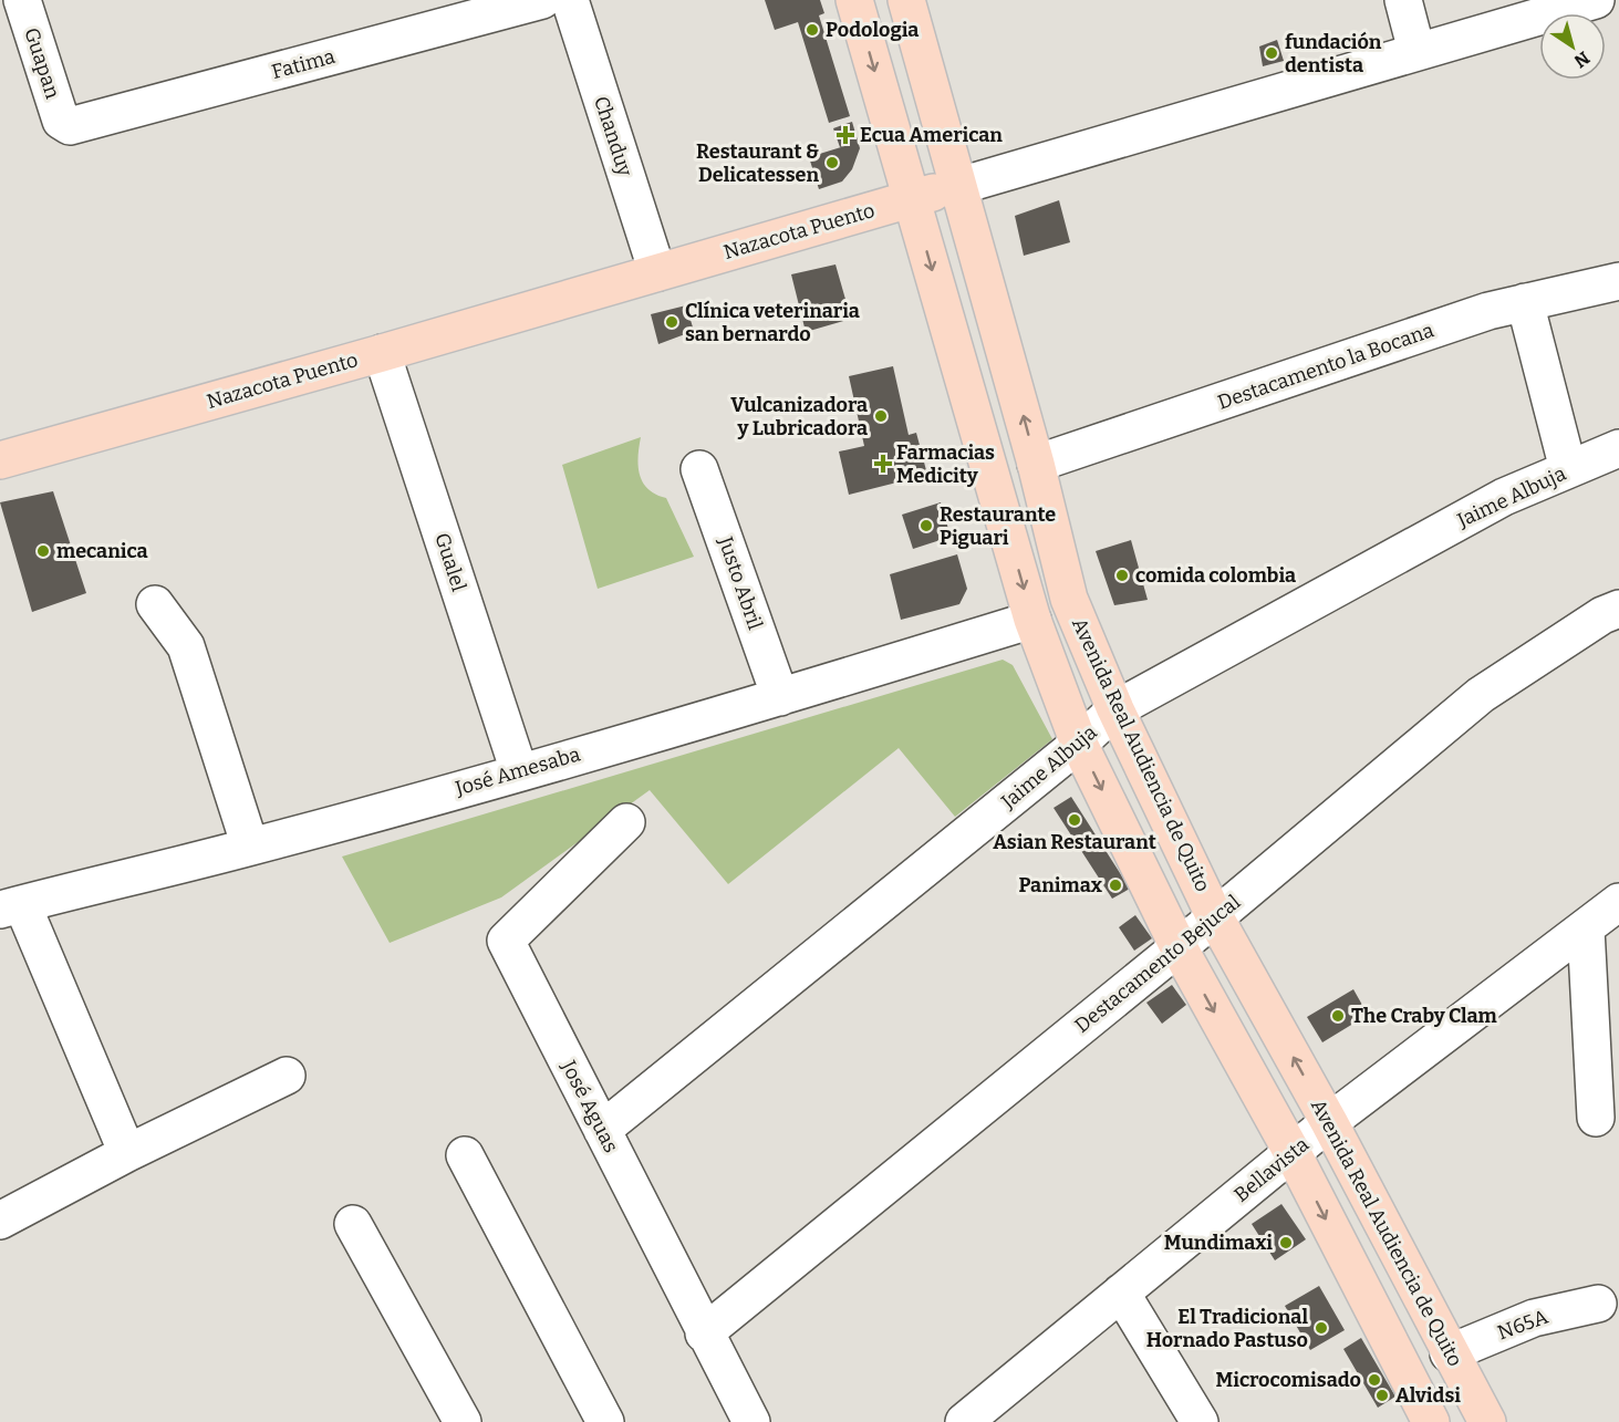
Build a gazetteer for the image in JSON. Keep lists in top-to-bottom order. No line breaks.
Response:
{"streets":{"main road":["Nazacota Puento","Avenida Real Audiencia de Quito"],"street":["Guapan","Fatima","Chanduy","Destacamento la Bocana","Jaime Albuja","Gualel","Justo Abril","José Amesaba","Destacamento Bejucal","José Aguas","Bellavista","N65A"]},"crossings":[["Guapan","Fatima"],["Chanduy","Nazacota Puento"],["Nazacota Puento","Gualel"],["Nazacota Puento","Avenida Real Audiencia de Quito"],["Destacamento la Bocana","Avenida Real Audiencia de Quito"],["Jaime Albuja","Avenida Real Audiencia de Quito"],["Jaime Albuja","José Aguas"],["Gualel","José Amesaba"],["Justo Abril","José Amesaba"],["Avenida Real Audiencia de Quito","Destacamento Bejucal"],["Avenida Real Audiencia de Quito","Bellavista"],["Avenida Real Audiencia de Quito","N65A"],["Destacamento Bejucal","José Aguas"]],"places":{"other":["Podologia","fundación dentista","Restaurant & Delicatessen","Clínica veterinaria san bernardo","Vulcanizadora y Lubricadora","Restaurante Piguari","mecanica","comida colombia","Asian Restaurant","Panimax","The Craby Clam","Mundimaxi","El Tradicional Hornado Pastuso","Microcomisado","Alvidsi"],"health":["Ecua American","Farmacias Medicity"]},"north":"bottom right"}
